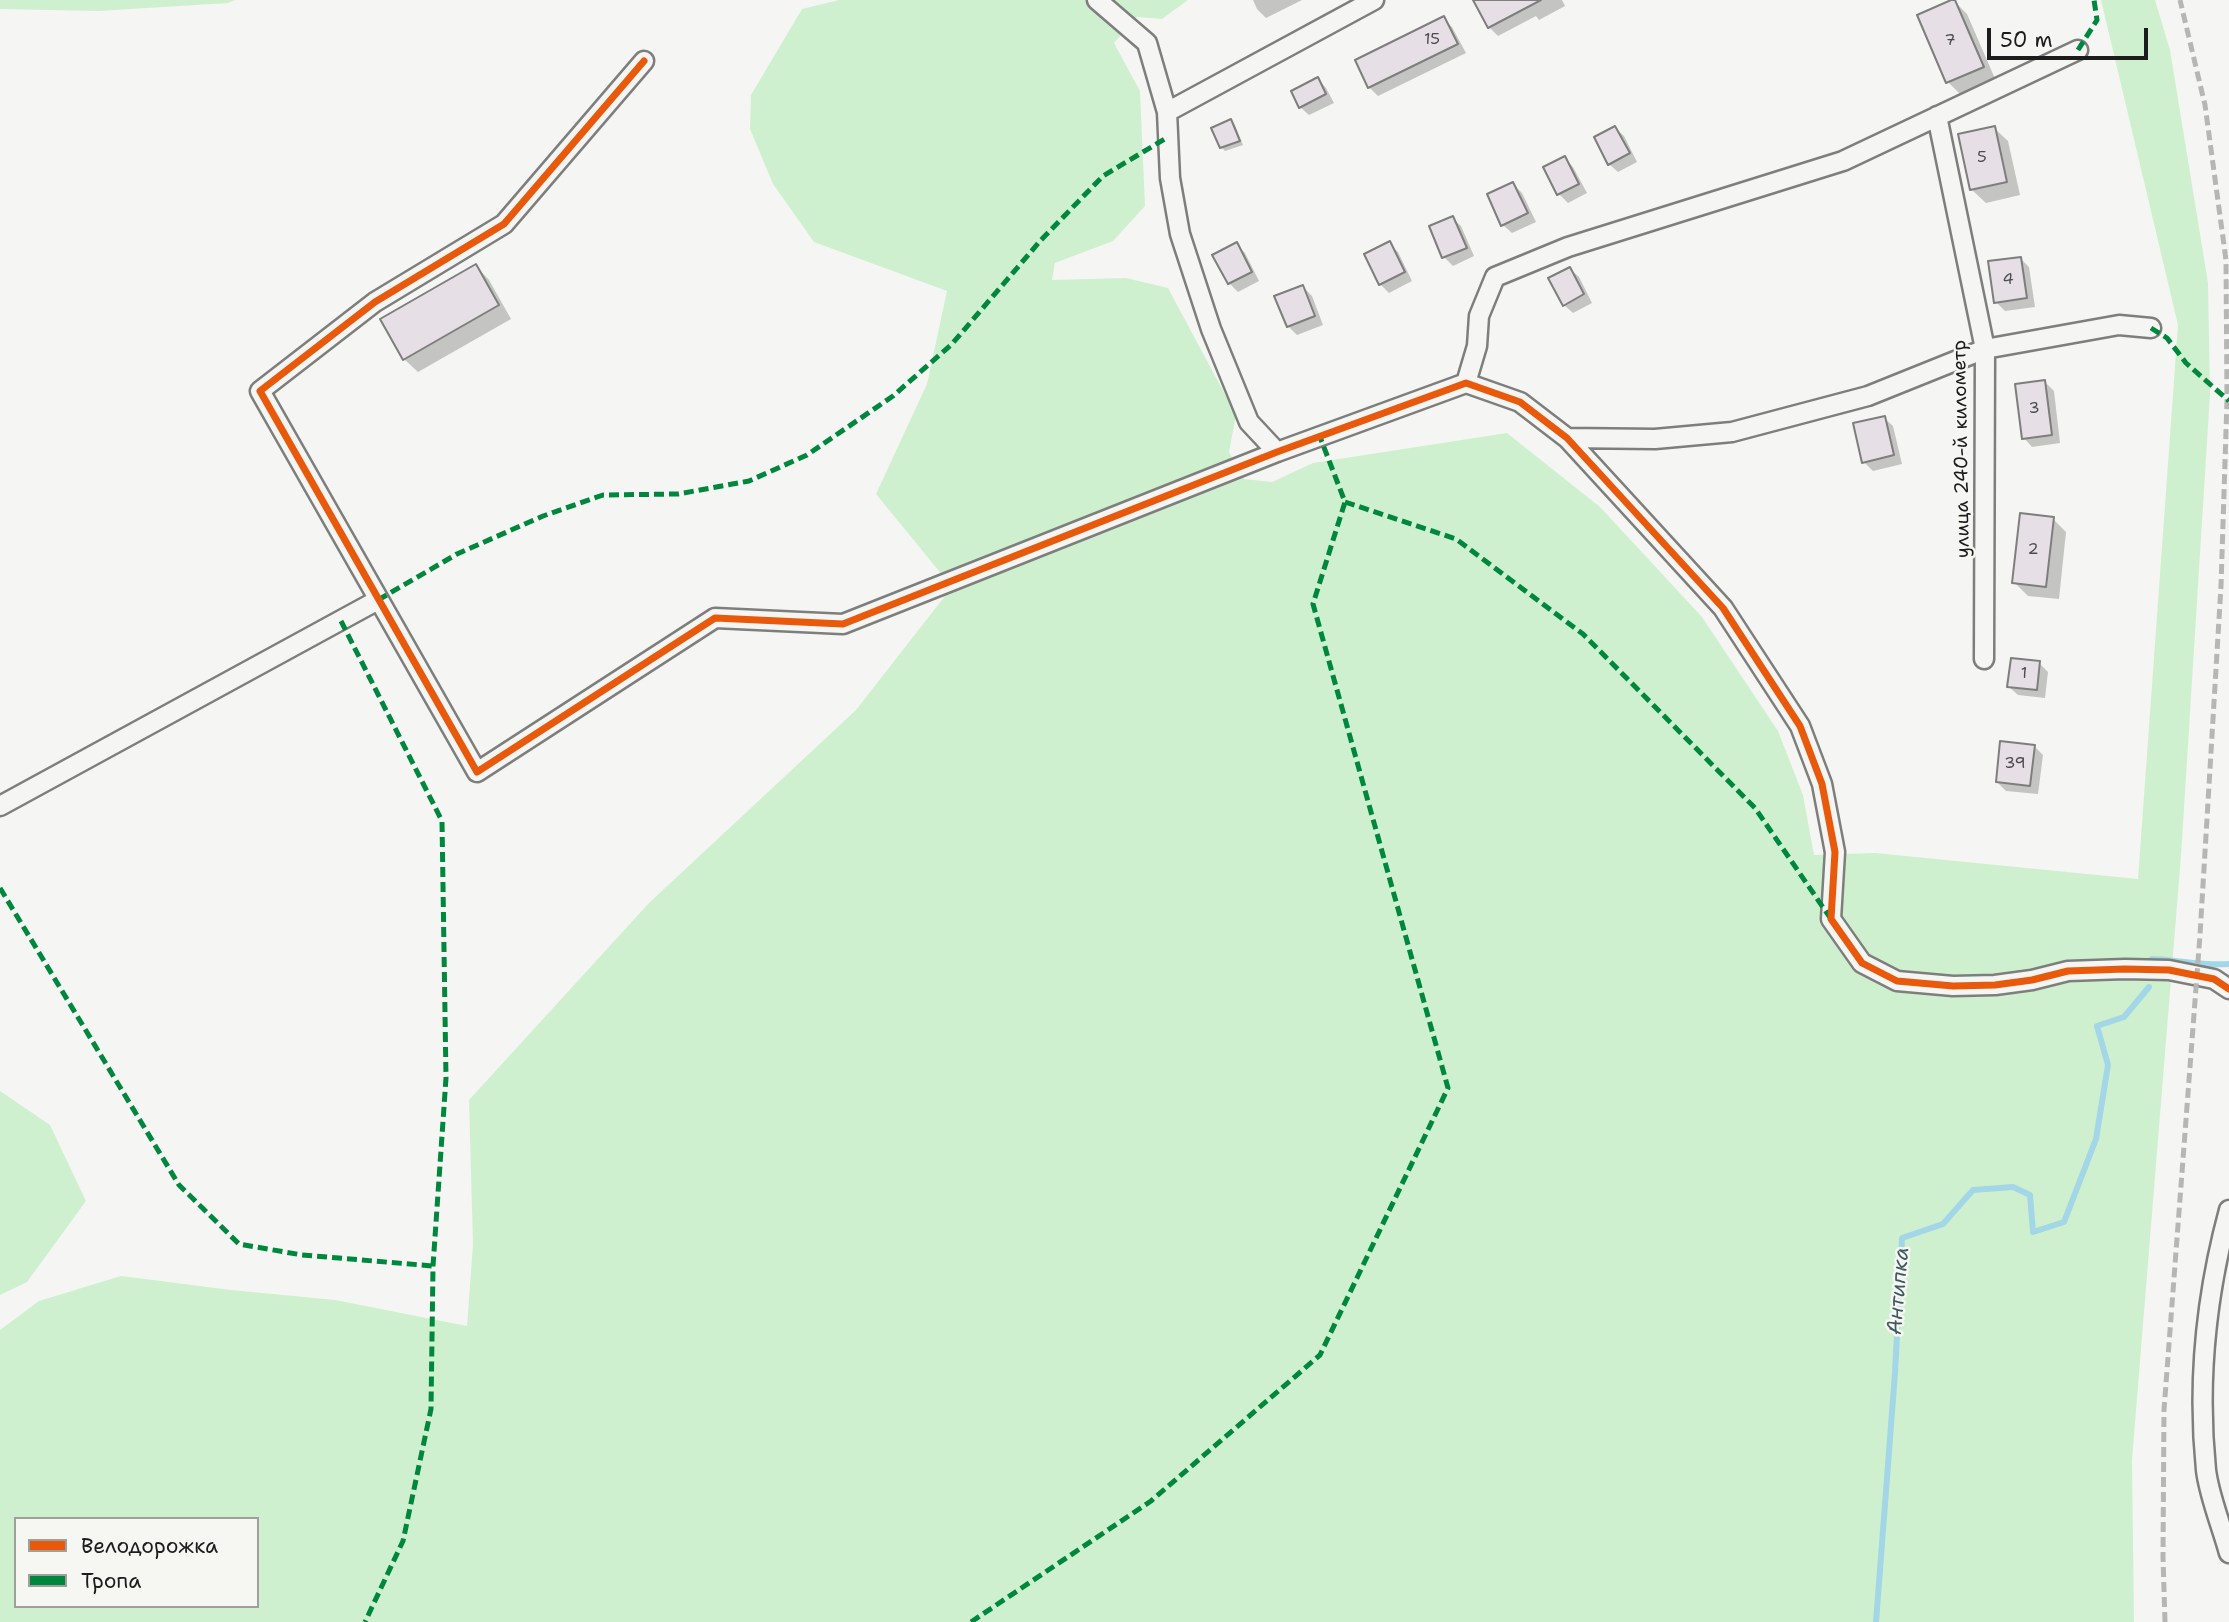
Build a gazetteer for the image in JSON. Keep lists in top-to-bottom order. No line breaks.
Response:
{"streets":{"street":["улица 240-й километр"]},"water":["Антипка"],"house_numbers":["15","7","5","4","3","2","1","39"],"legend":["Велодорожка","Тропа"],"scale_bar":"50 m"}
